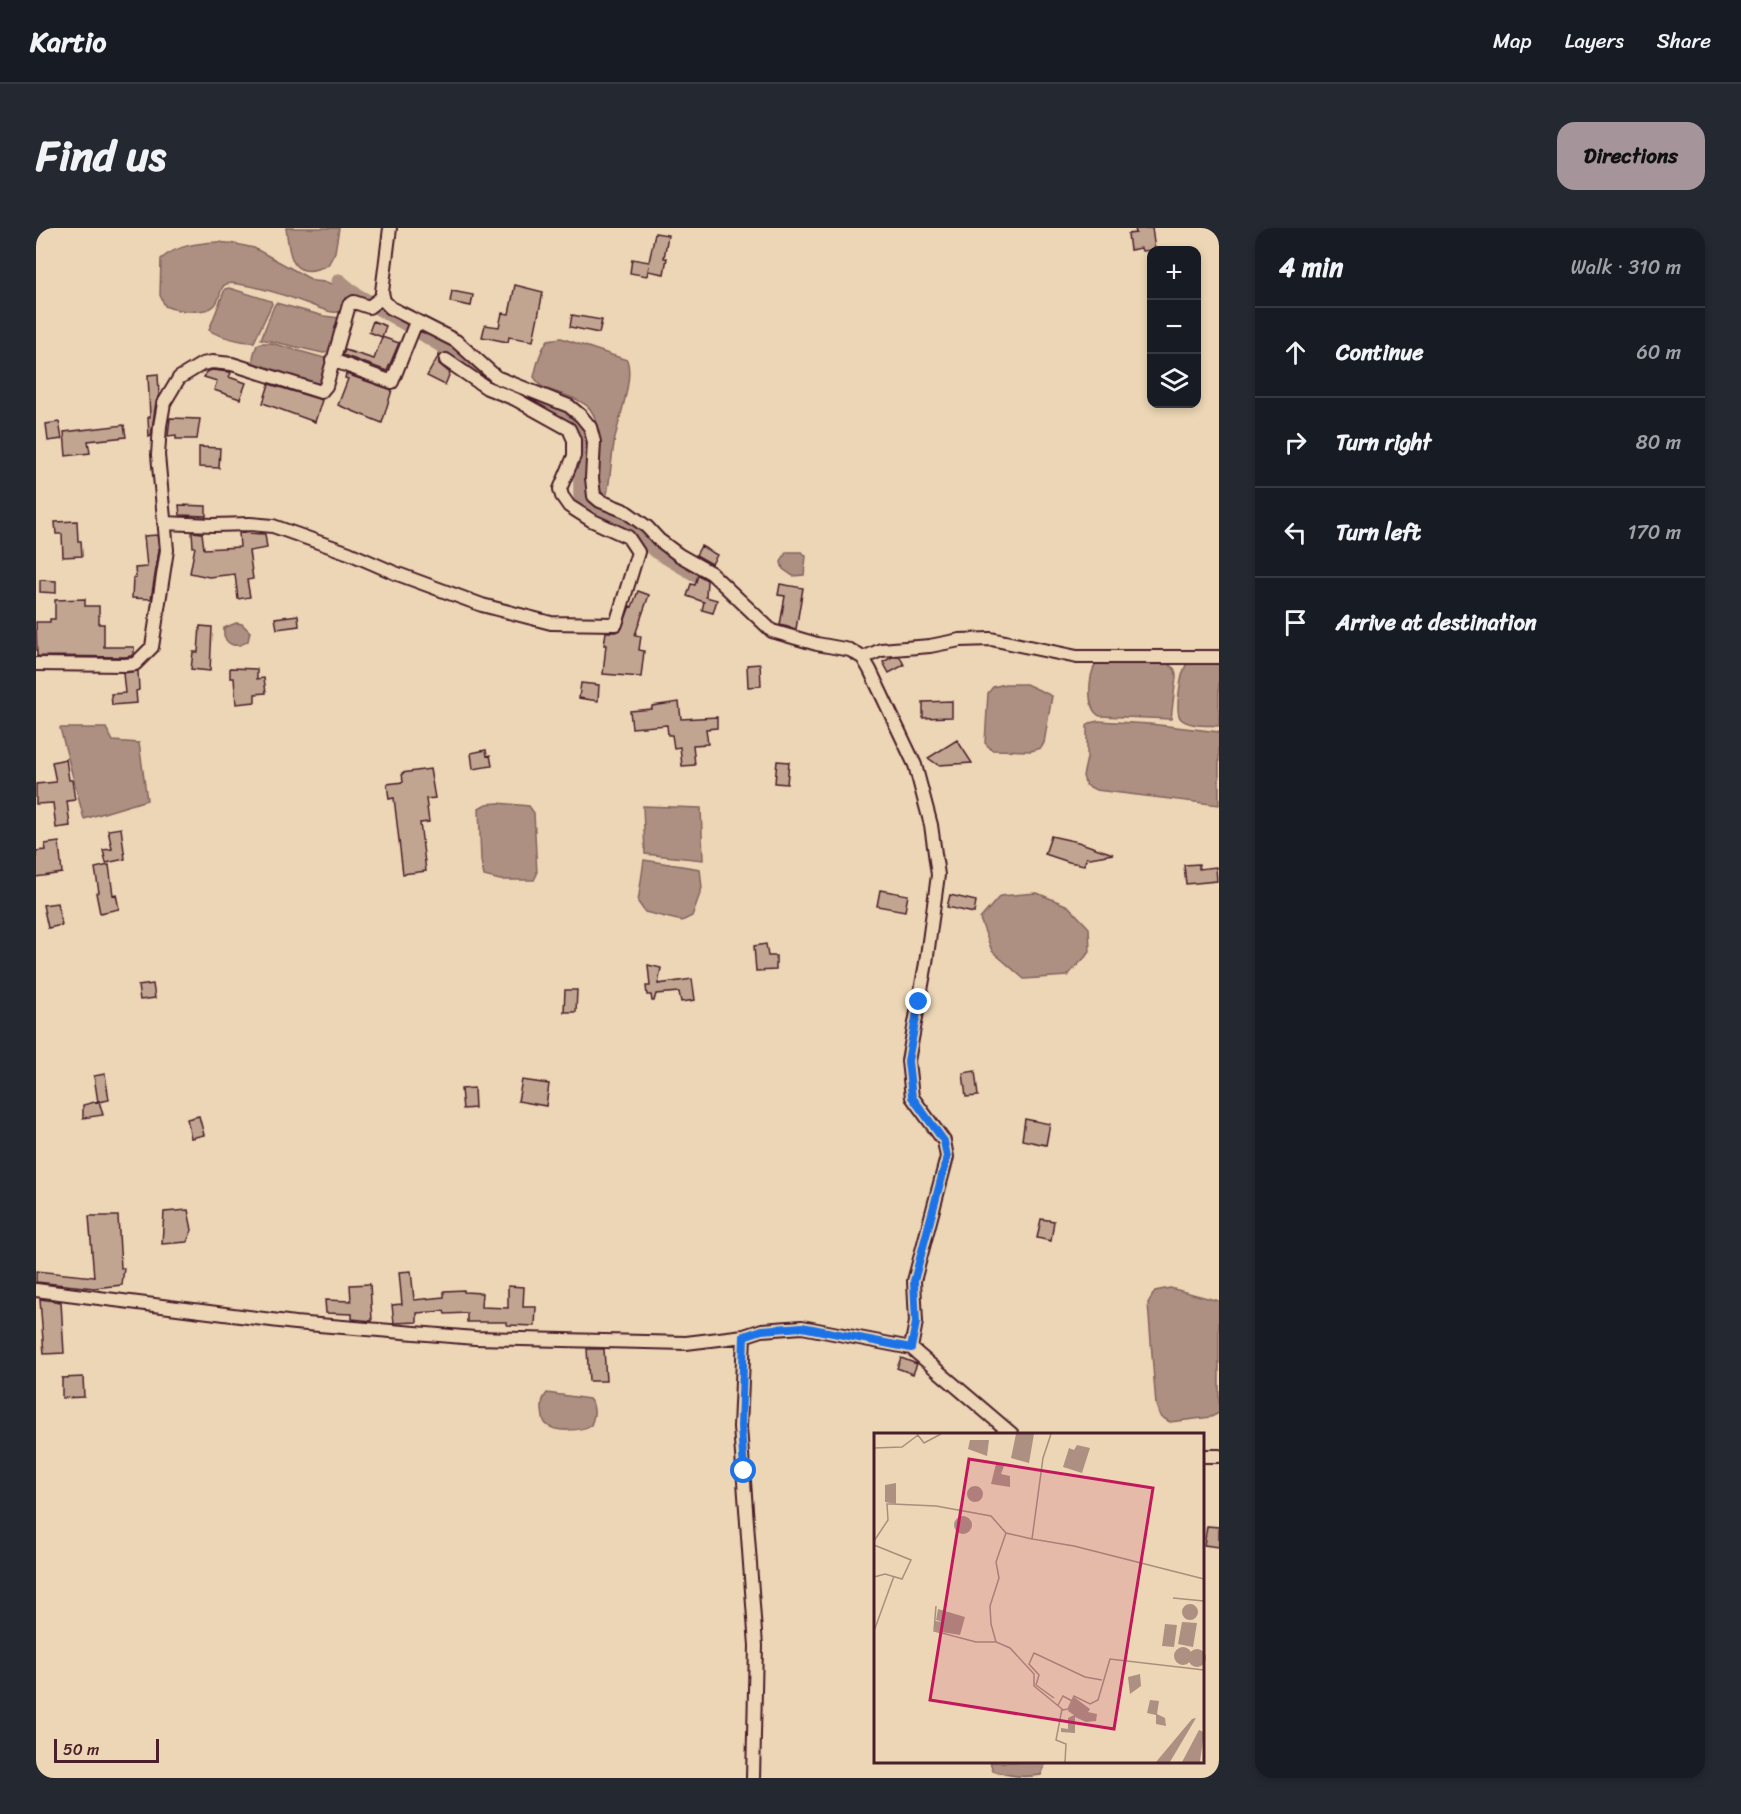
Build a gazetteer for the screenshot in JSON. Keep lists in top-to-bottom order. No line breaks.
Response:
{"scale_bar":"50 m","page":{"header":"Kartio","nav":["Map","Layers","Share"],"title":"Find us","buttons":"Directions","heading":["4 min","Walk · 310 m"],"map_buttons":["+","−"],"list":[["Continue","60 m"],["Turn right","80 m"],["Turn left","170 m"],"Arrive at destination"],"scale":"50 m"}}
